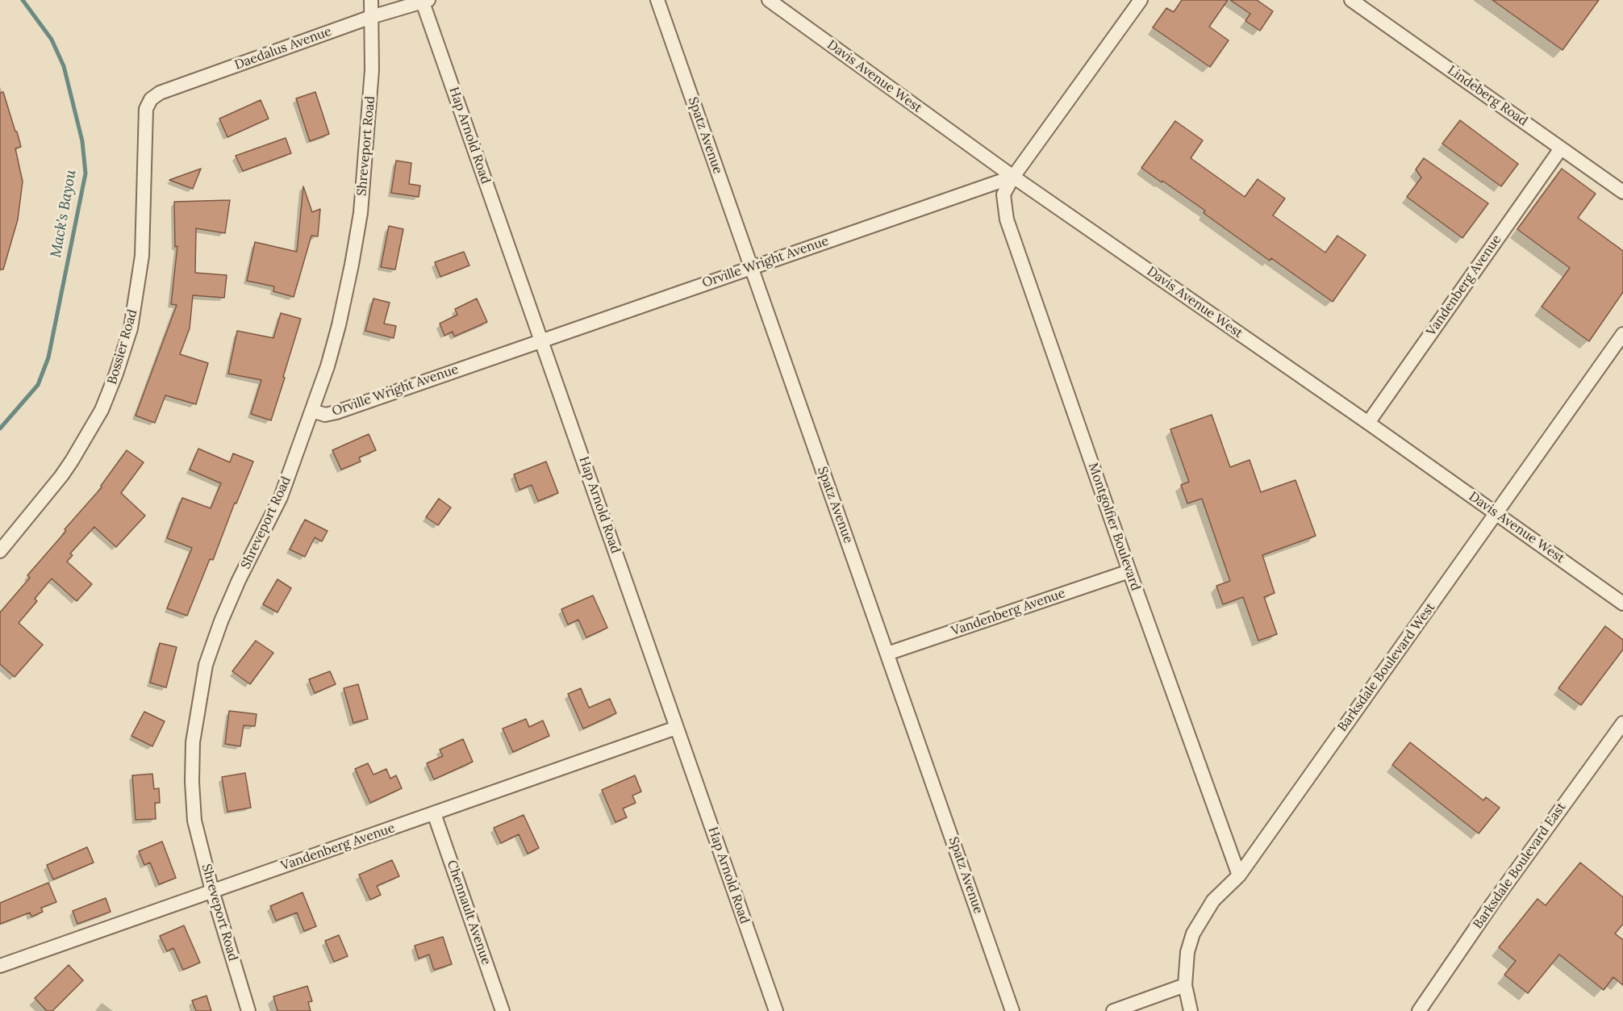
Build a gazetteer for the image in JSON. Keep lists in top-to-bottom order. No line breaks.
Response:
{"streets":{"street":["Daedalus Avenue","Davis Avenue West","Lindeberg Road","Hap Arnold Road","Spatz Avenue","Shreveport Road","Orville Wright Avenue","Vandenberg Avenue","Bossier Road","Montgolfier Boulevard","Barksdale Boulevard West","Barksdale Boulevard East","Chennault Avenue"]},"crossings":[["Daedalus Avenue","Hap Arnold Road"],["Daedalus Avenue","Shreveport Road"],["Daedalus Avenue","Bossier Road"],["Davis Avenue West","Orville Wright Avenue"],["Davis Avenue West","Vandenberg Avenue"],["Davis Avenue West","Montgolfier Boulevard"],["Davis Avenue West","Barksdale Boulevard West"],["Lindeberg Road","Vandenberg Avenue"],["Hap Arnold Road","Orville Wright Avenue"],["Hap Arnold Road","Vandenberg Avenue"],["Spatz Avenue","Orville Wright Avenue"],["Spatz Avenue","Vandenberg Avenue"],["Shreveport Road","Orville Wright Avenue"],["Shreveport Road","Vandenberg Avenue"],["Orville Wright Avenue","Montgolfier Boulevard"],["Vandenberg Avenue","Montgolfier Boulevard"],["Vandenberg Avenue","Chennault Avenue"],["Montgolfier Boulevard","Barksdale Boulevard West"]],"water":["Mack's Bayou"]}
